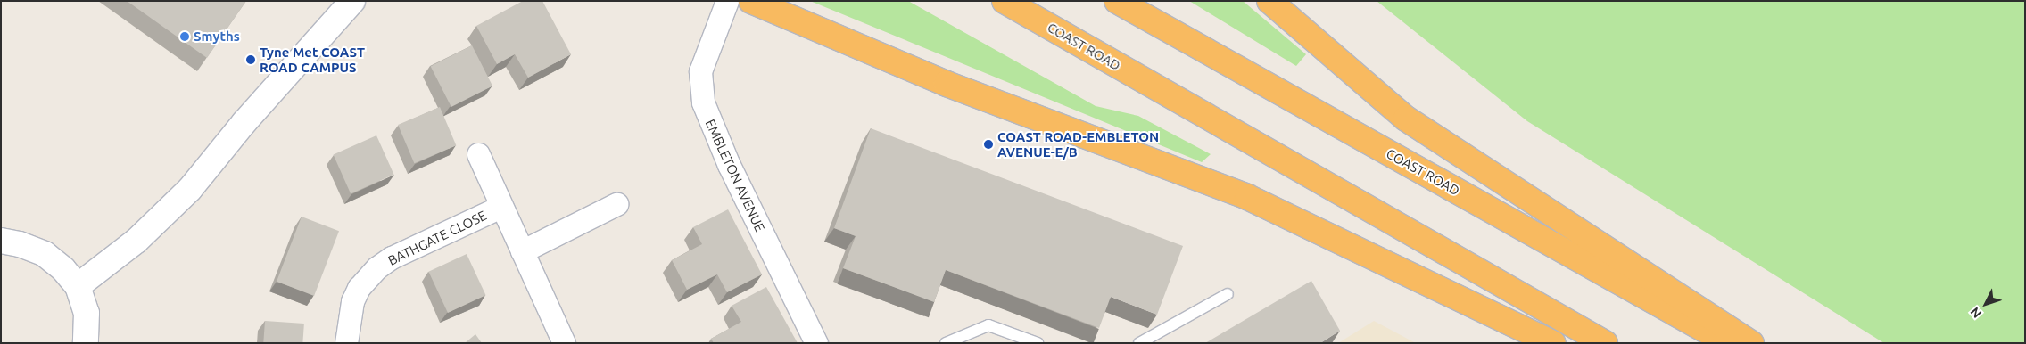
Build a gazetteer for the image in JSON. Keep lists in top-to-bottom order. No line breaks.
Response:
{"streets":{"highway":["COAST ROAD"],"street":["EMBLETON AVENUE","BATHGATE CLOSE"]},"places":["Smyths","Tyne Met COAST ROAD CAMPUS","COAST ROAD-EMBLETON AVENUE-E/B"],"north":"bottom left"}
